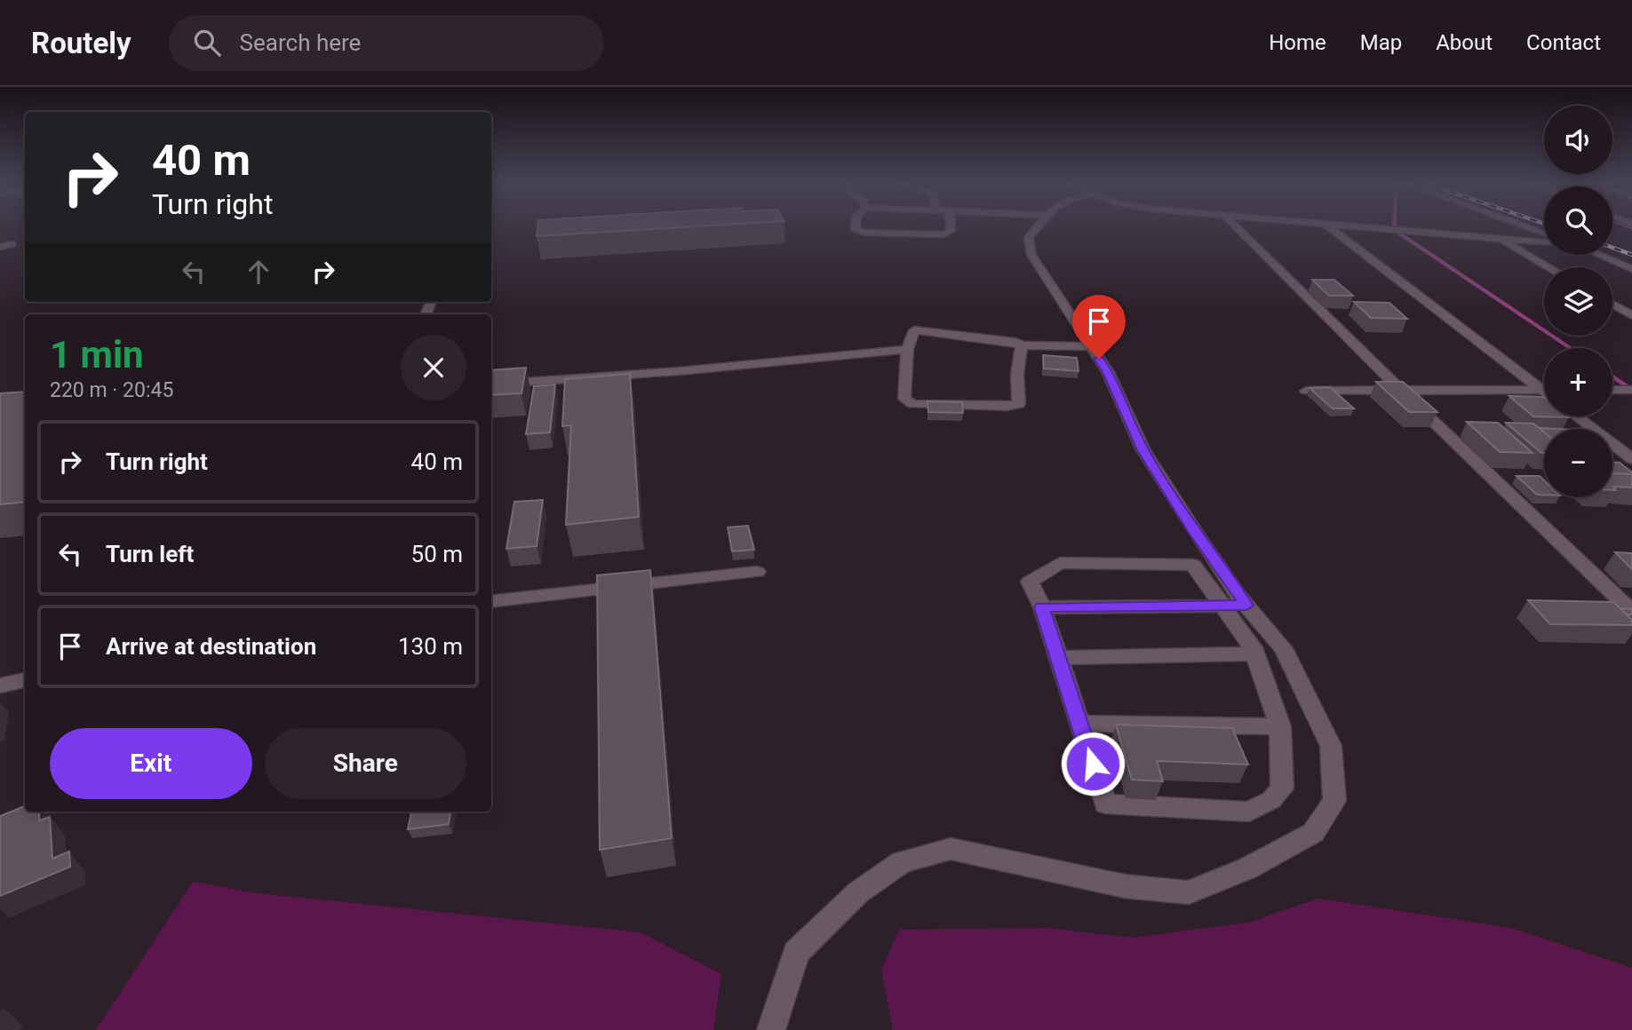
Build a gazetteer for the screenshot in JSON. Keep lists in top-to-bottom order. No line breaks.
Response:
{"page":{"header":"Routely","search":"Search here","nav":["Home","Map","About","Contact"],"map_buttons":["+","−"],"turn":["40 m","Turn right"],"heading":["1 min","220 m · 20:45"],"list":[{"name":"Turn right","value":"40 m"},{"name":"Turn left","value":"50 m"},{"name":"Arrive at destination","value":"130 m"}],"buttons":["Exit","Share"]}}
